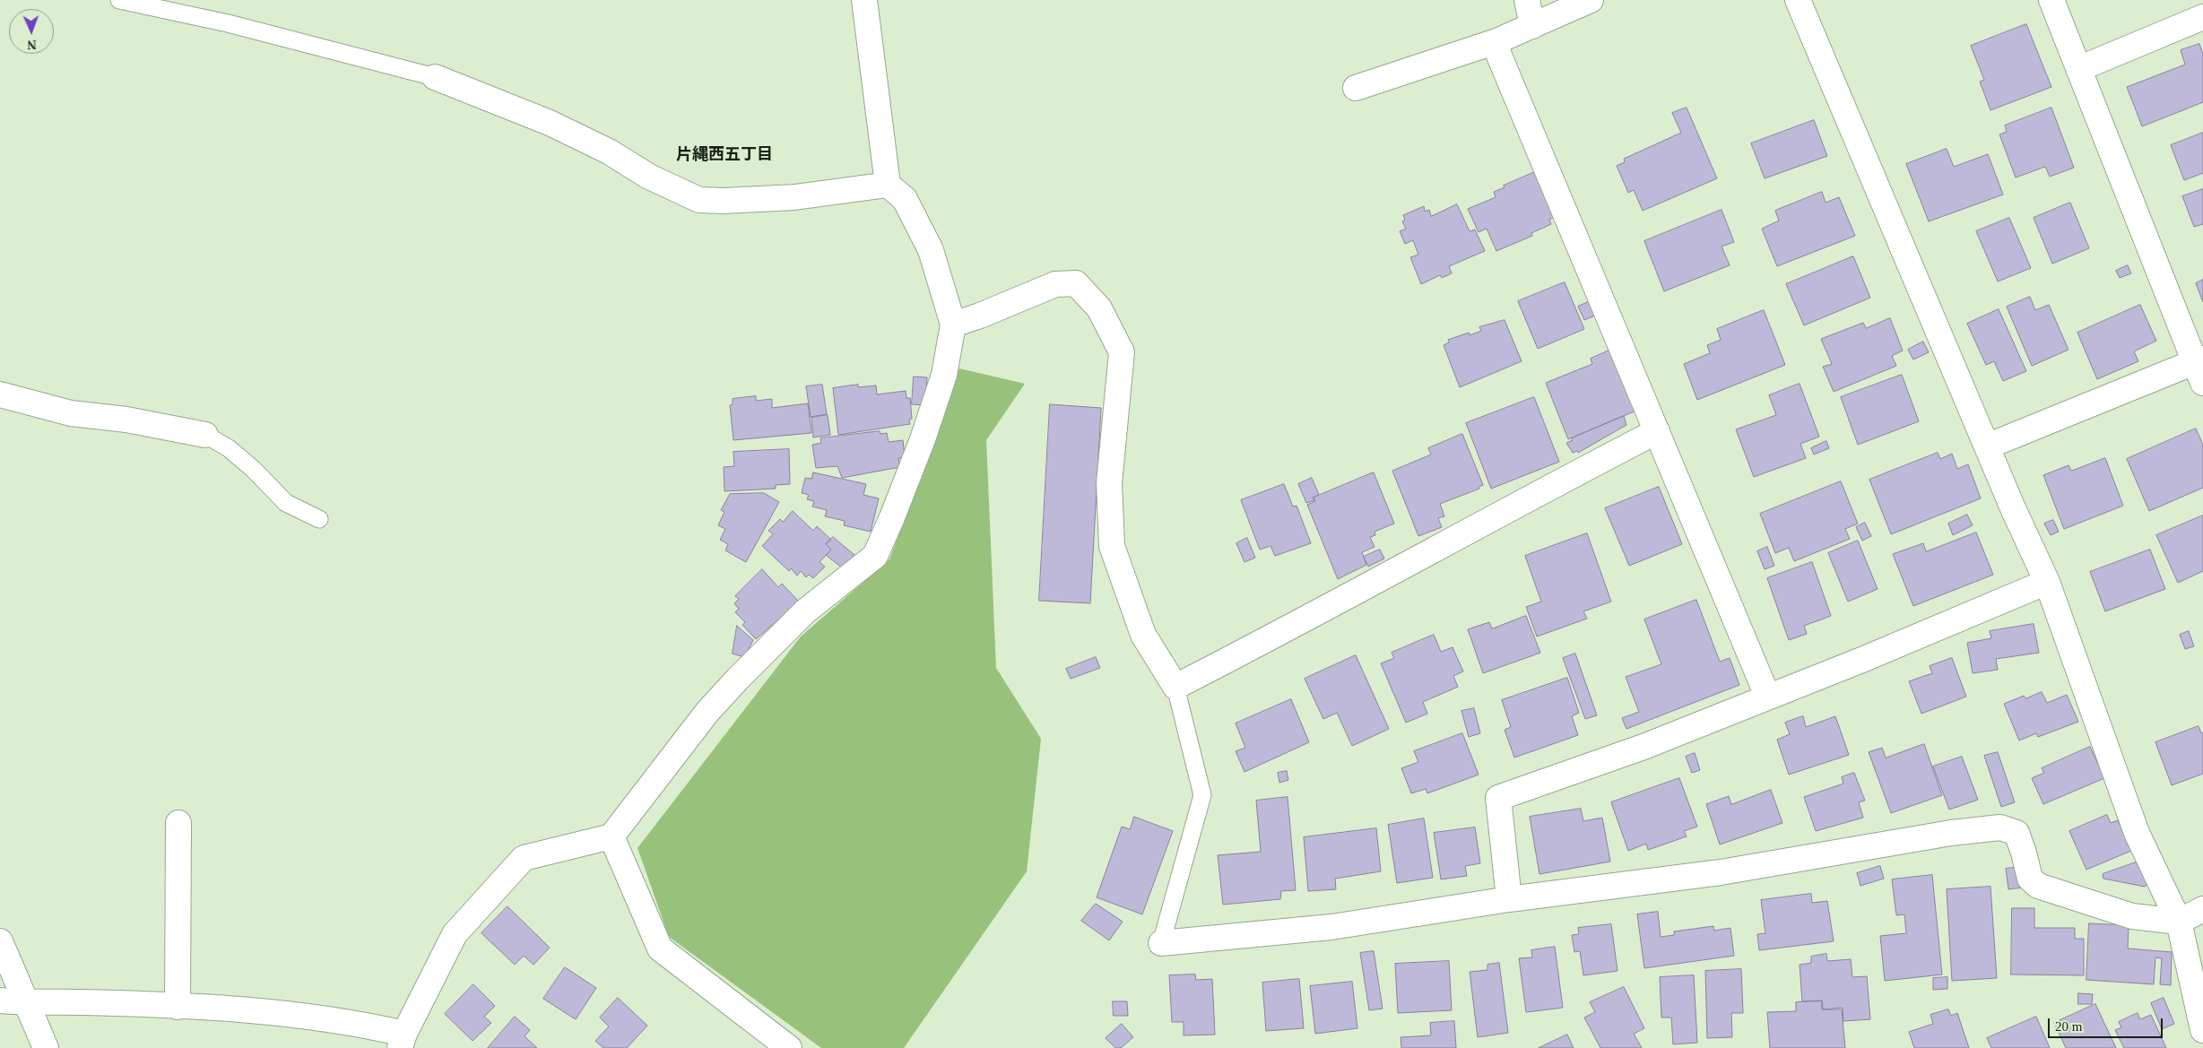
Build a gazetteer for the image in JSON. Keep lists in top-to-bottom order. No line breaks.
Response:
{"districts":["片縄西五丁目"],"scale_bar":"20 m","north":"bottom"}
